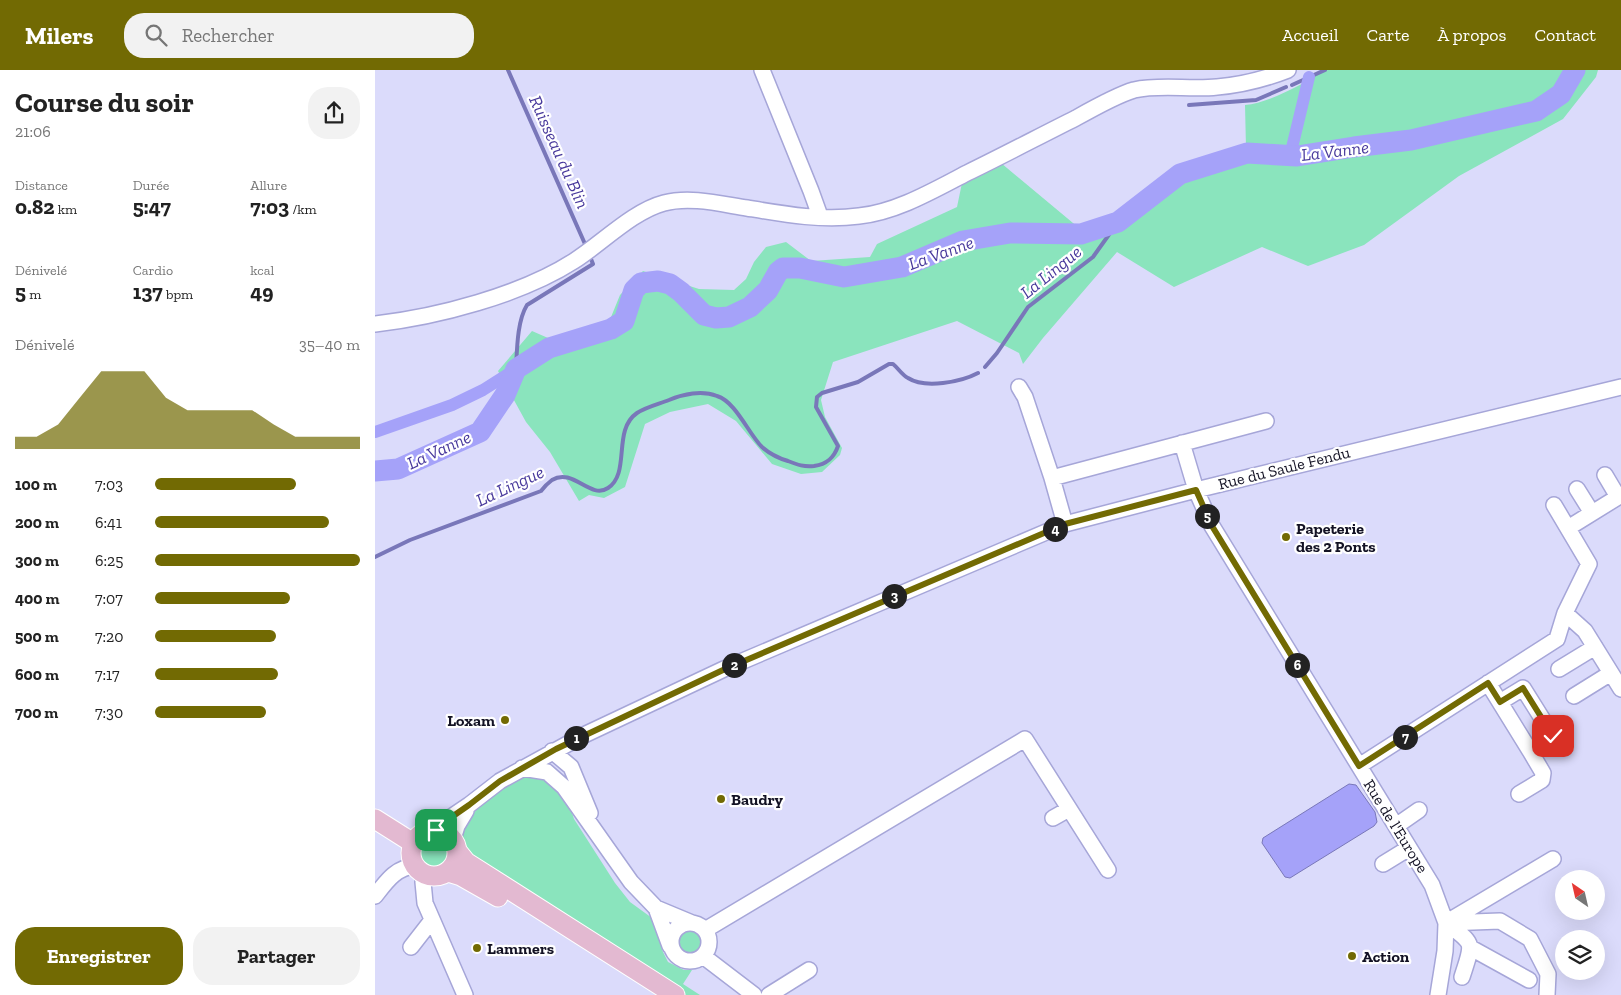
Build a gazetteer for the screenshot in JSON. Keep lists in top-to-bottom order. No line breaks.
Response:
{"streets":{"street":["Rue du Saule Fendu","Rue de l'Europe"]},"crossings":[["Rue du Saule Fendu","Rue de l'Europe"]],"water":["La Vanne","Ruisseau du Blin","La Lingue"],"places":["Papeterie des 2 Ponts","Loxam","Baudry","Lammers","Action"],"north":"top left","page":{"header":"Milers","search":"Rechercher","nav":["Accueil","Carte","À propos","Contact"],"heading":["Course du soir","21:06"],"stats":[["Distance","0.82 km"],["Durée","5:47"],["Allure","7:03 /km"],["Dénivelé","5 m"],["Cardio","137 bpm"],["kcal","49"]],"chart":["Dénivelé","35–40 m"],"list":[{"name":"100 m","note":"7:03"},{"name":"200 m","note":"6:41"},{"name":"300 m","note":"6:25"},{"name":"400 m","note":"7:07"},{"name":"500 m","note":"7:20"},{"name":"600 m","note":"7:17"},{"name":"700 m","note":"7:30"}],"pins":["5","4","3","2","6","7","1"],"buttons":["Enregistrer","Partager"]}}
